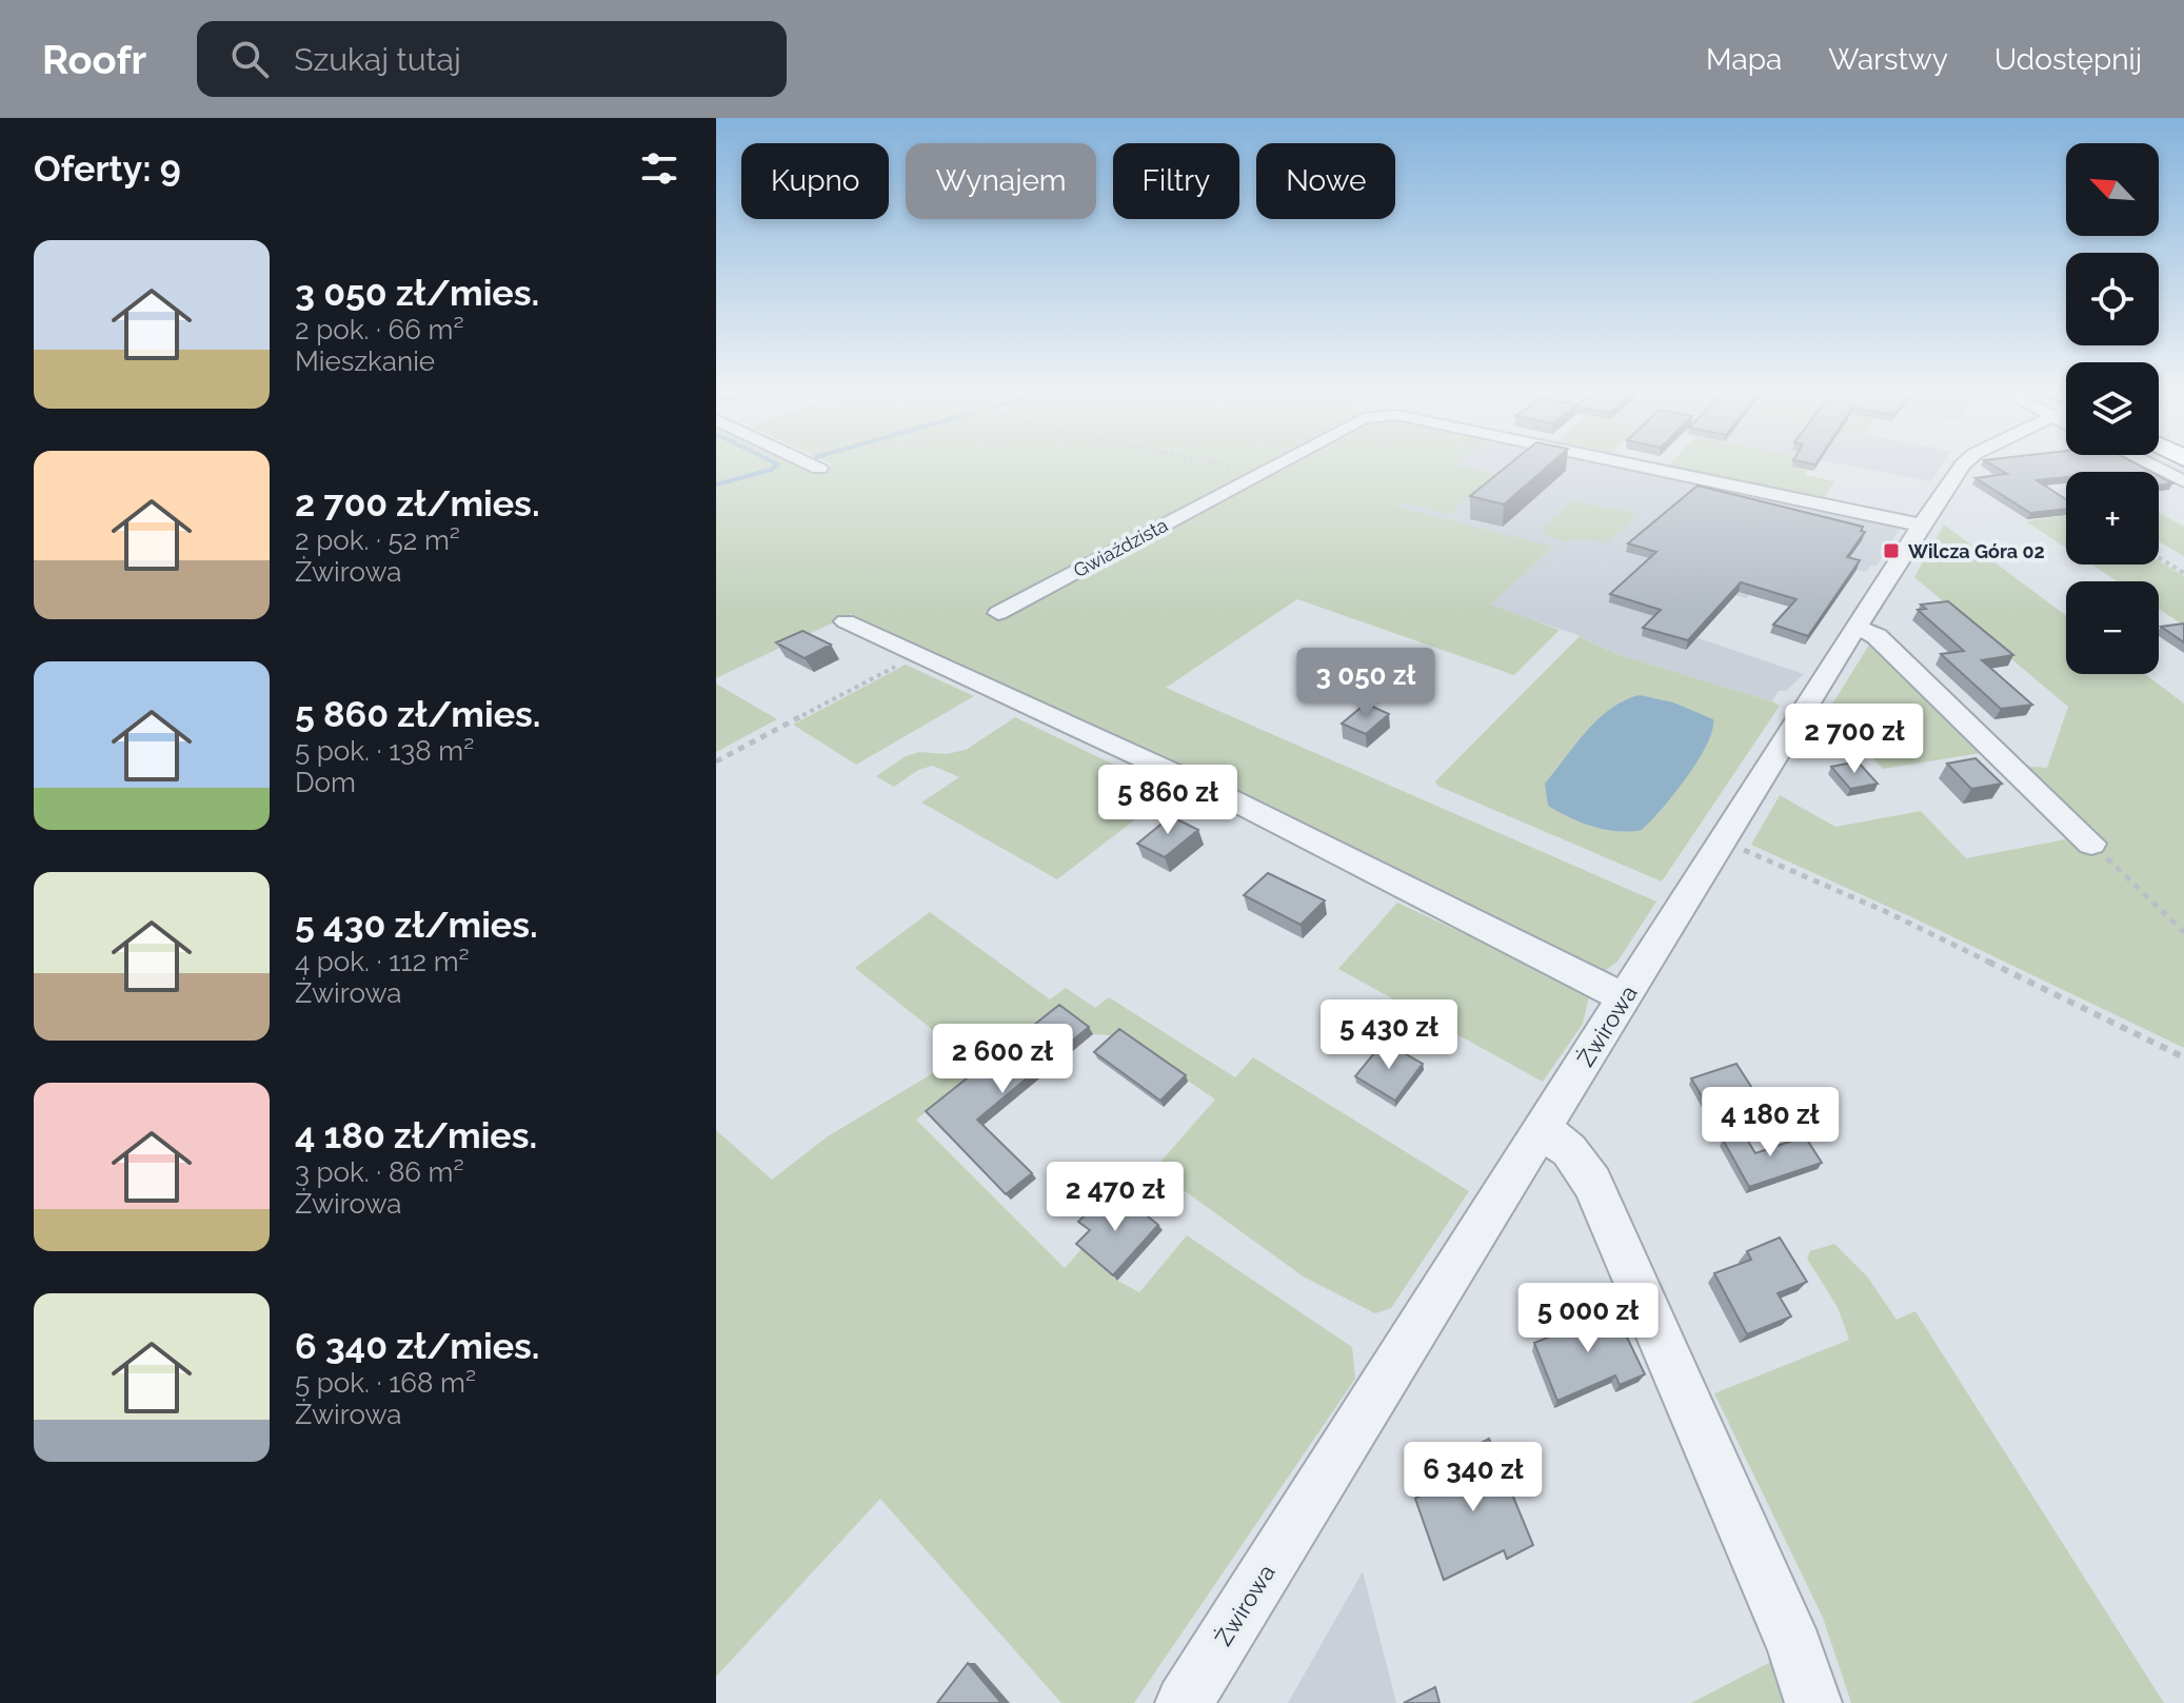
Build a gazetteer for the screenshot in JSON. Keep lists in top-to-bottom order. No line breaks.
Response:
{"streets":{"street":["Gwiaździsta","Żwirowa"]},"crossings":[["Gwiaździsta","Żwirowa"]],"places":{"transit":["Wilcza Góra 02"]},"north":"top left","page":{"header":"Roofr","search":"Szukaj tutaj","nav":["Mapa","Warstwy","Udostępnij"],"heading":"Oferty: 9","map_buttons":["+","−"],"chip":["Kupno","Wynajem","Filtry","Nowe"],"list":[{"name":"3 050 zł/mies.","note":"2 pok. · 66 m² · Mieszkanie"},{"name":"2 700 zł/mies.","note":"2 pok. · 52 m² · Żwirowa"},{"name":"5 860 zł/mies.","note":"5 pok. · 138 m² · Dom"},{"name":"5 430 zł/mies.","note":"4 pok. · 112 m² · Żwirowa"},{"name":"4 180 zł/mies.","note":"3 pok. · 86 m² · Żwirowa"},{"name":"6 340 zł/mies.","note":"5 pok. · 168 m² · Żwirowa"}],"price":["3 050 zł","2 700 zł","5 860 zł","5 430 zł","2 600 zł","4 180 zł","2 470 zł","5 000 zł","6 340 zł"]}}
